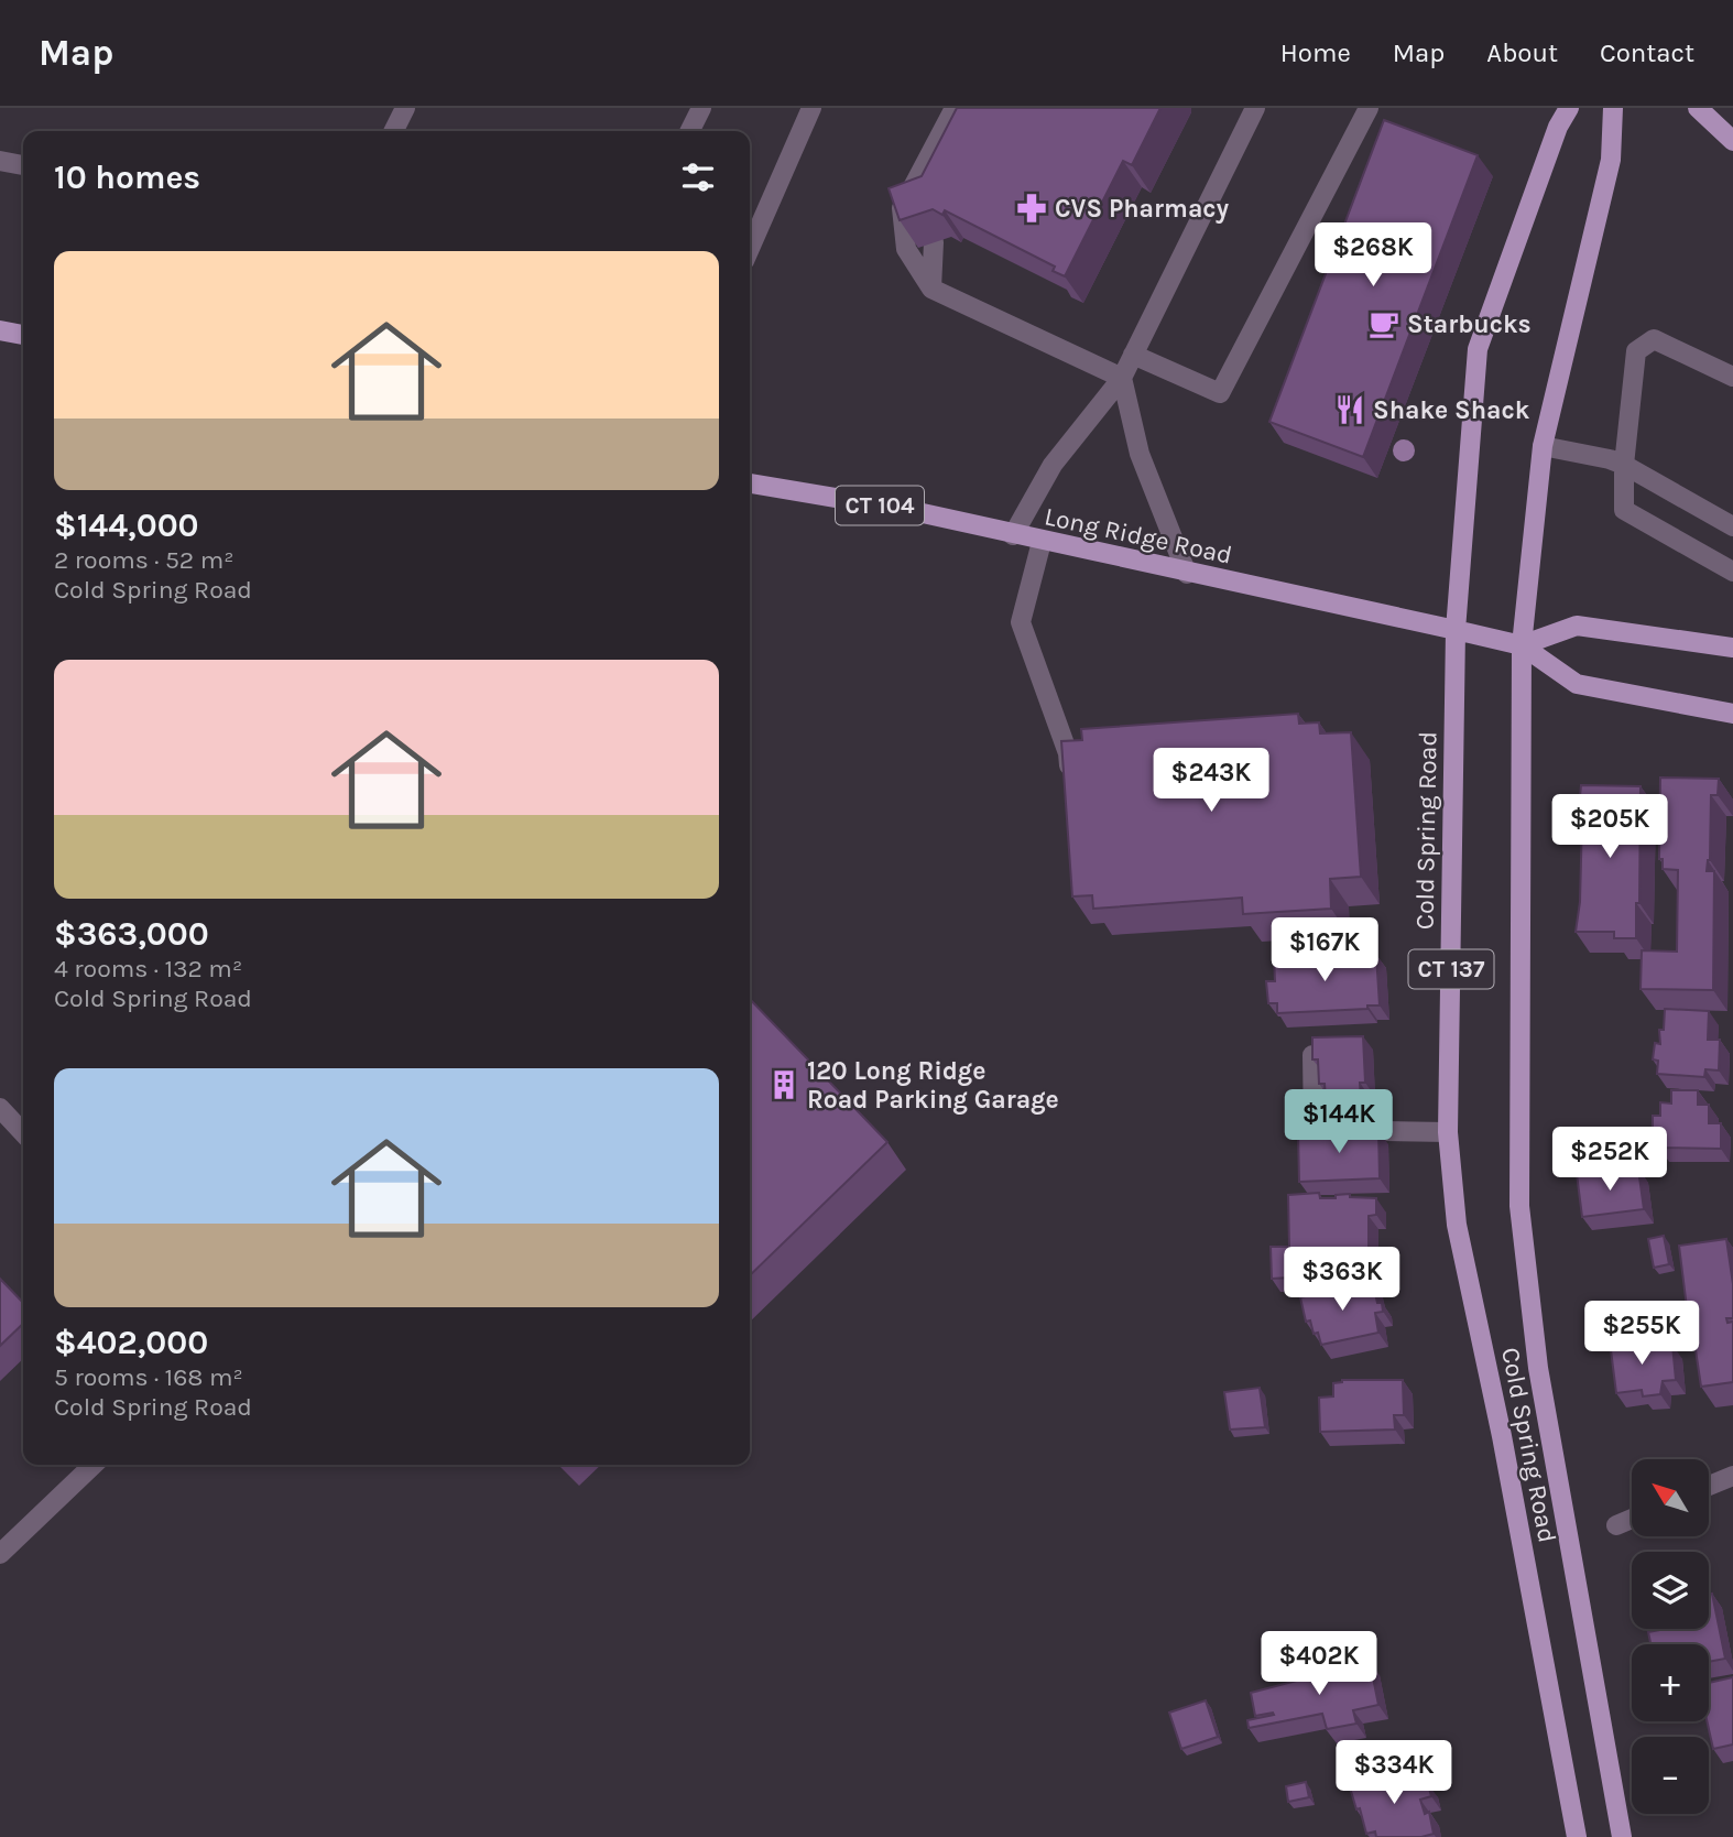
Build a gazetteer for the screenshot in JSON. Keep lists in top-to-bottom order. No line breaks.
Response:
{"streets":{"main road":["CT 104","Long Ridge Road","Cold Spring Road","CT 137"]},"crossings":[["Long Ridge Road","Cold Spring Road"]],"places":{"pharmacy":["CVS Pharmacy"],"cafe":["Starbucks"],"restaurant":["Shake Shack"],"building":["120 Long Ridge Road Parking Garage"]},"north":"top left","page":{"header":"Map","nav":["Home","Map","About","Contact"],"heading":"10 homes","price":["$268K","$243K","$205K","$167K","$144K","$252K","$363K","$255K","$402K","$334K"],"list":[{"name":"$144,000","note":"2 rooms · 52 m² · Cold Spring Road"},{"name":"$363,000","note":"4 rooms · 132 m² · Cold Spring Road"},{"name":"$402,000","note":"5 rooms · 168 m² · Cold Spring Road"}],"map_buttons":["+","−"]}}
